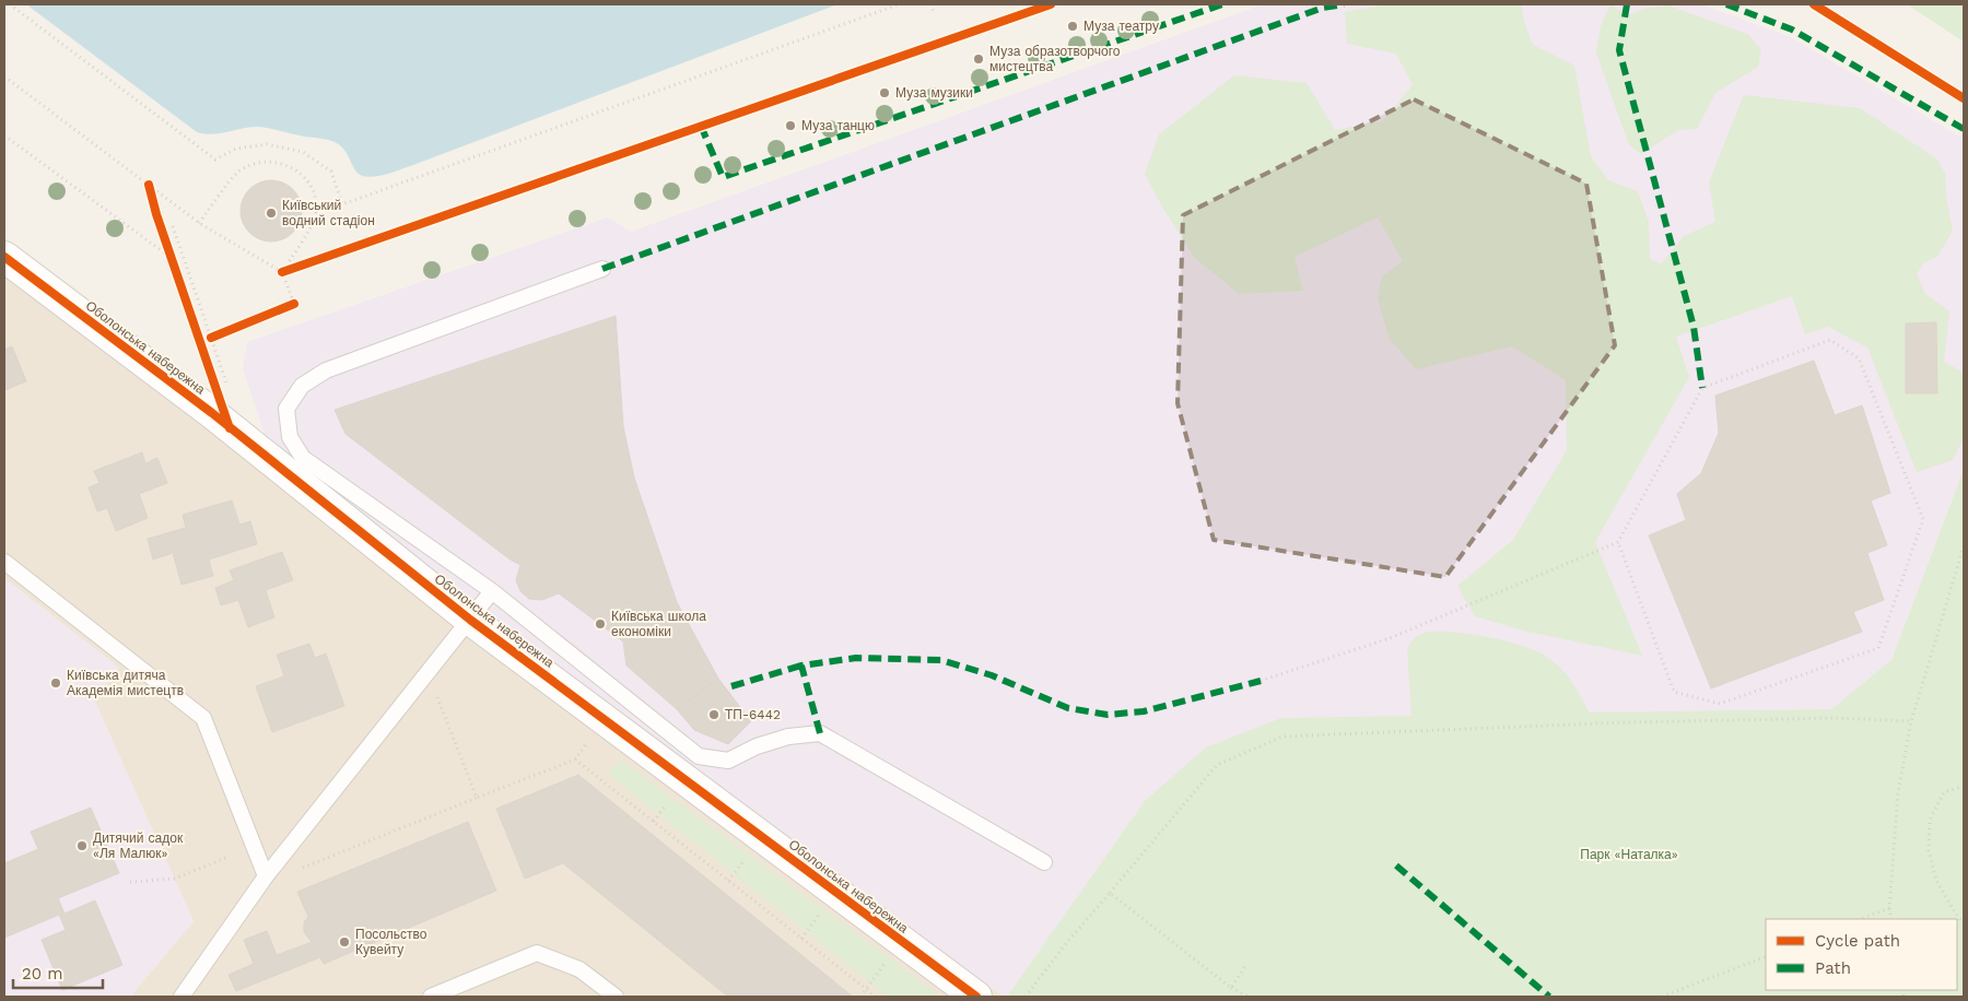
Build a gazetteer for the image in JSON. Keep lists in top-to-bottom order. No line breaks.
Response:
{"streets":{"street":["Оболонська набережна"]},"parks":["Парк «Наталка»"],"places":["Муза театру","Муза образотворчого мистецтва","Муза музики","Муза танцю","Київський водний стадіон","Київська школа економіки","Київська дитяча Академія мистецтв","ТП-6442","Дитячий садок «Ля Малюк»","Посольство Кувейту"],"legend":["Cycle path","Path"],"scale_bar":"20 m"}
